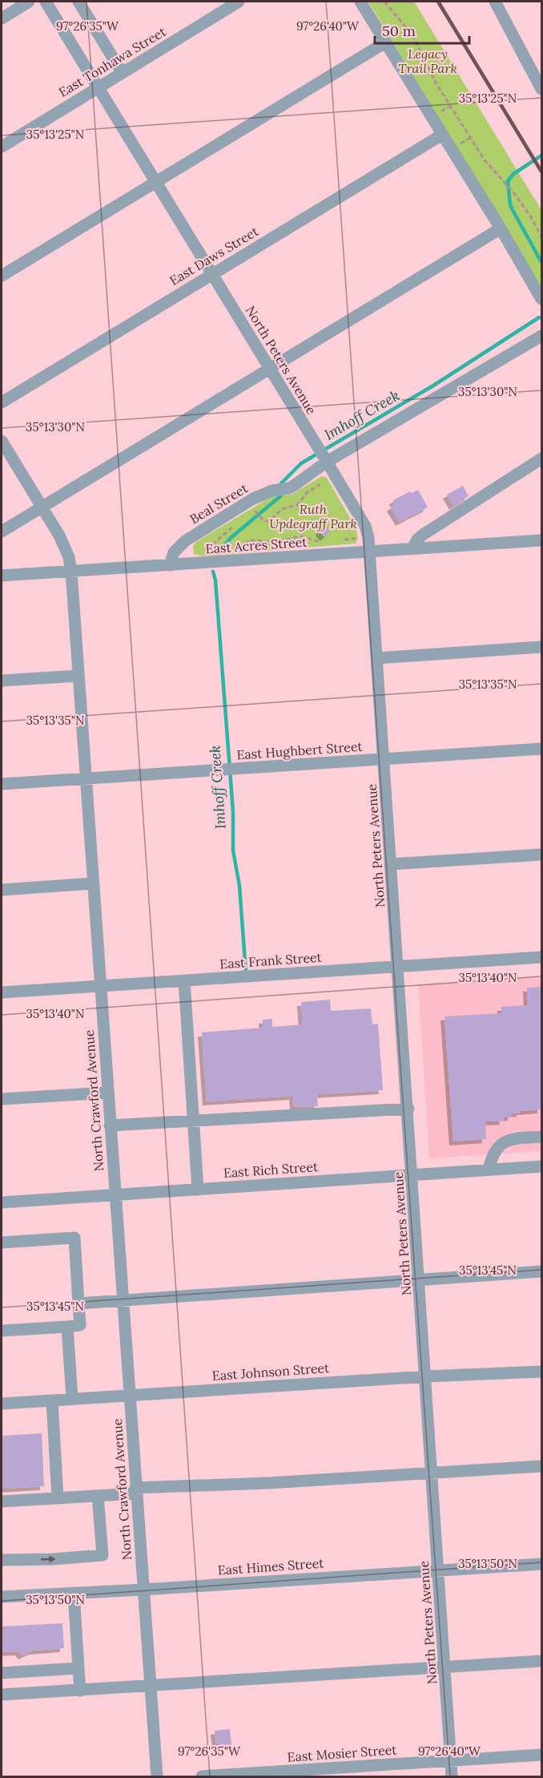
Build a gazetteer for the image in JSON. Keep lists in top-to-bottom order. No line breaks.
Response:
{"streets":{"street":["East Tonhawa Street","East Daws Street","North Peters Avenue","Beal Street","East Acres Street","East Hughbert Street","East Frank Street","North Crawford Avenue","East Rich Street","East Johnson Street","East Himes Street","East Mosier Street"]},"crossings":[["East Tonhawa Street","North Peters Avenue"],["East Daws Street","North Peters Avenue"],["North Peters Avenue","Beal Street"],["North Peters Avenue","East Acres Street"],["North Peters Avenue","East Hughbert Street"],["North Peters Avenue","East Frank Street"],["North Peters Avenue","East Rich Street"],["North Peters Avenue","East Johnson Street"],["North Peters Avenue","East Himes Street"],["North Peters Avenue","East Mosier Street"],["Beal Street","East Acres Street"],["East Acres Street","North Crawford Avenue"],["East Hughbert Street","North Crawford Avenue"],["East Frank Street","North Crawford Avenue"],["North Crawford Avenue","East Rich Street"],["North Crawford Avenue","East Johnson Street"],["North Crawford Avenue","East Himes Street"]],"water":["Imhoff Creek"],"parks":["Legacy Trail Park","Ruth Updegraff Park"],"scale_bar":"50 m","coordinates":["97°26'35\"W","97°26'40\"W","35°13'25\"N","35°13'30\"N","35°13'35\"N","35°13'40\"N","35°13'45\"N","35°13'50\"N"]}
